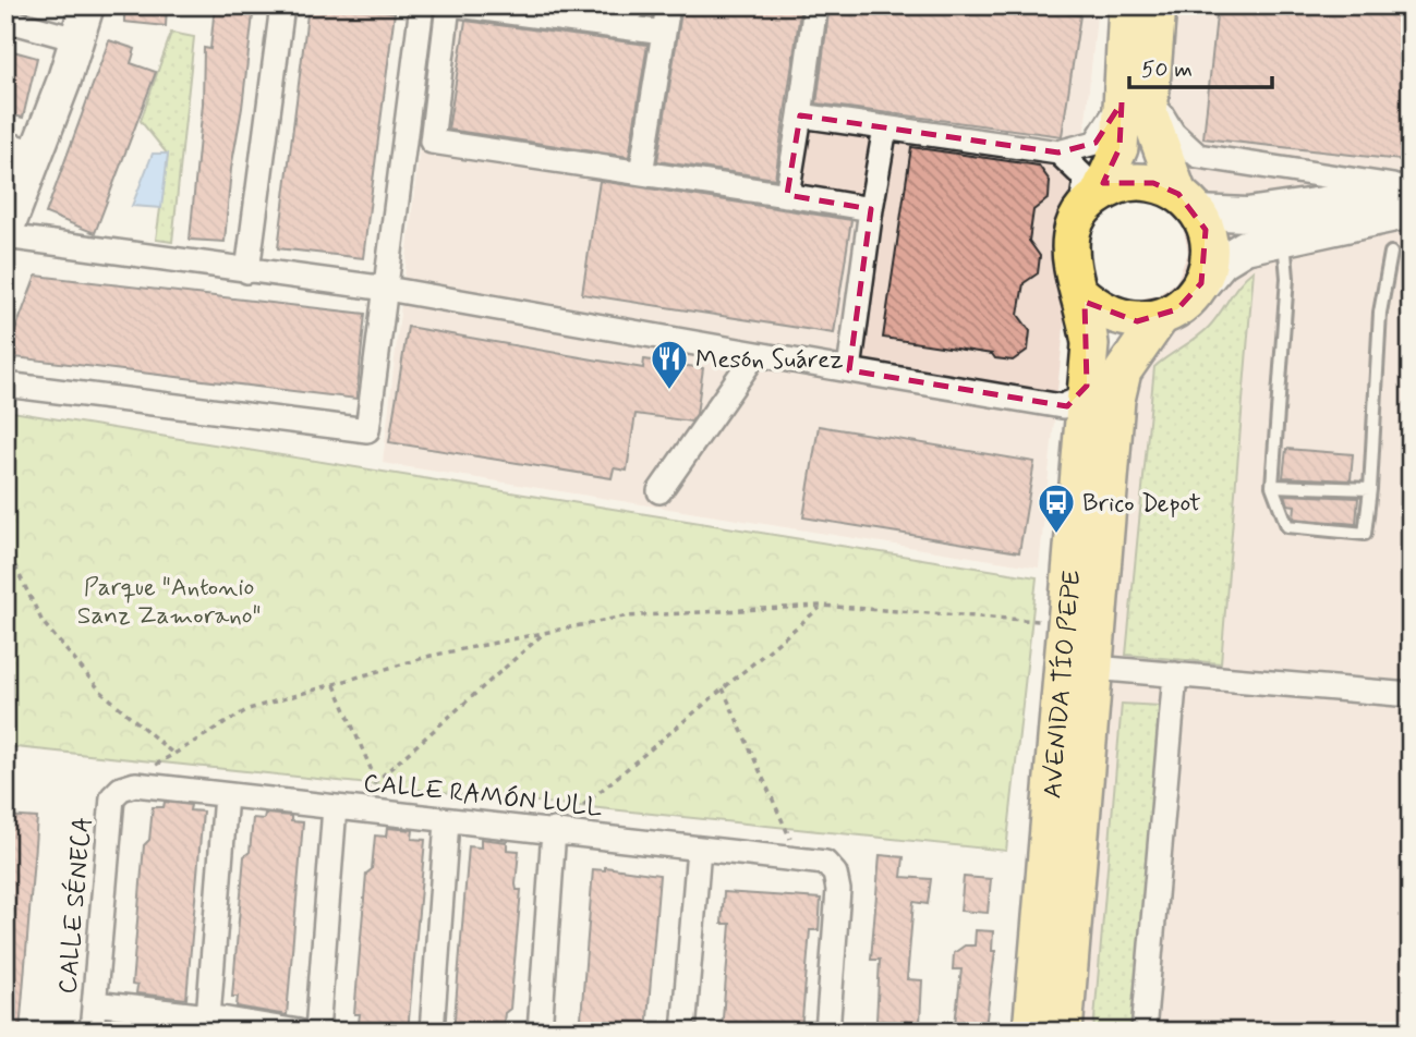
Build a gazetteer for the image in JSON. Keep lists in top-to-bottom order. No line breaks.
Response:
{"streets":{"main road":["AVENIDA TÍO PEPE"],"street":["CALLE RAMÓN LULL","CALLE SÉNECA"]},"crossings":[["CALLE RAMÓN LULL","CALLE SÉNECA"]],"parks":["Parque \"Antonio Sanz Zamorano\""],"places":{"restaurant":["Mesón Suárez"],"bus stop":["Brico Depot"]},"scale_bar":"50 m"}
